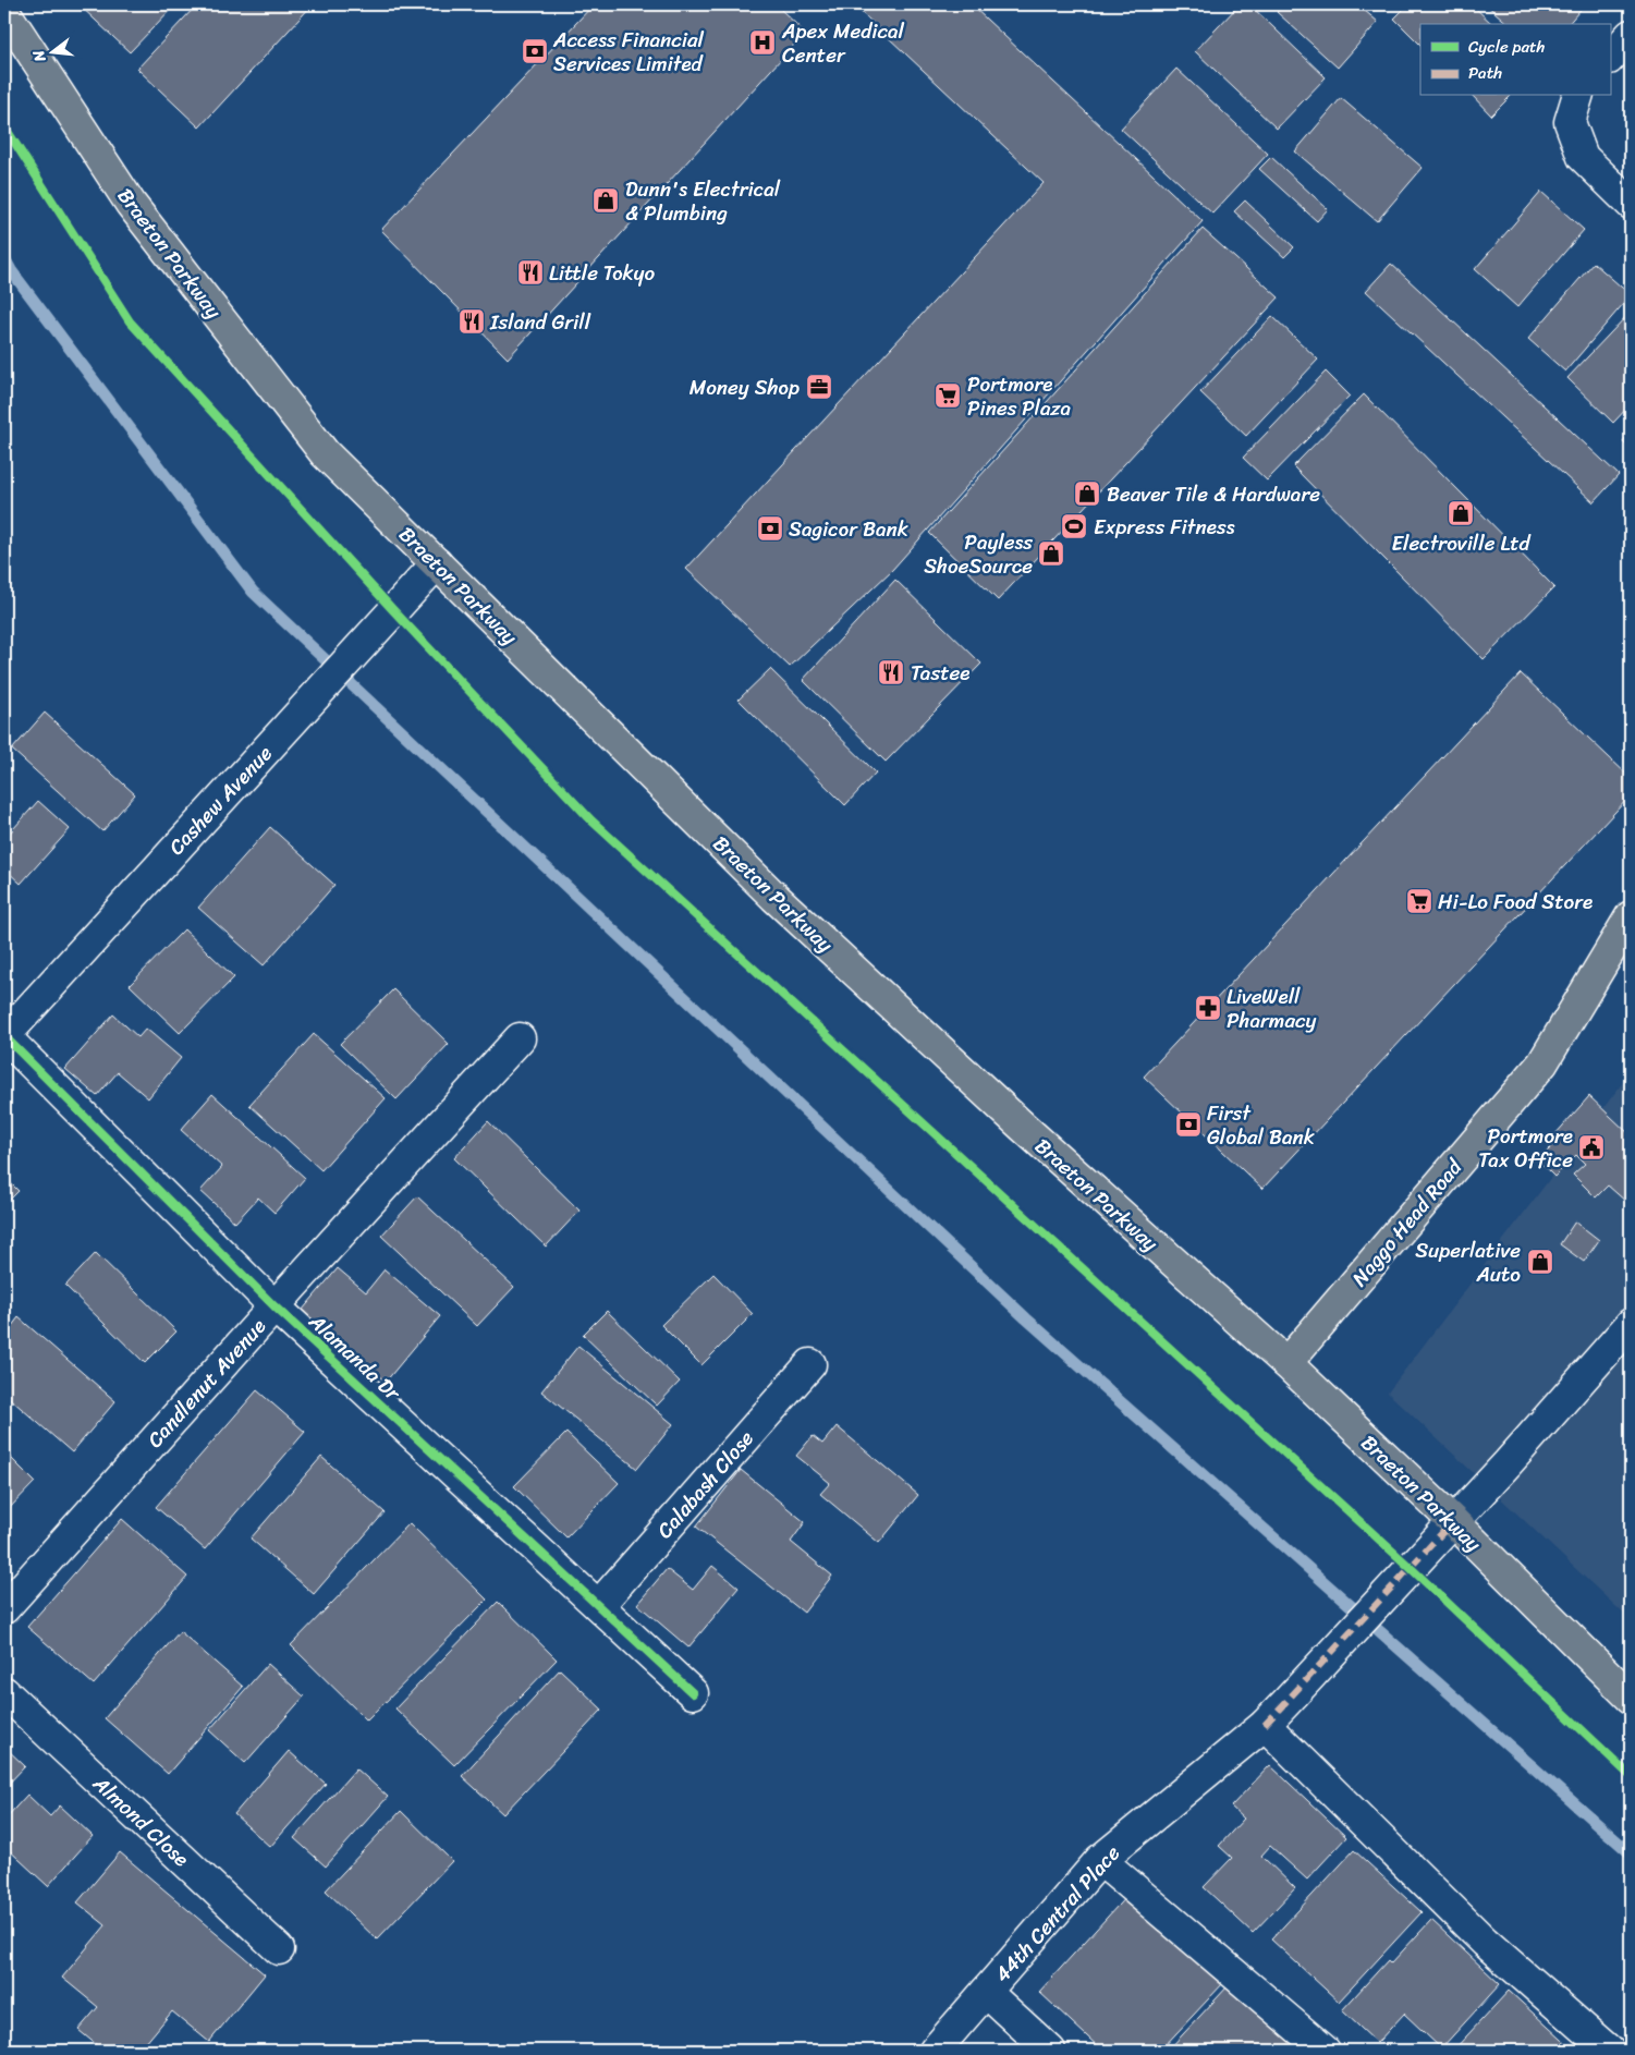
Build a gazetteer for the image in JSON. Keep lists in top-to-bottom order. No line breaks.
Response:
{"streets":{"main road":["Braeton Parkway","Naggo Head Road"],"street":["Cashew Avenue","Alamanda Dr","Candlenut Avenue","Calabash Close","Almond Close","44th Central Place"]},"crossings":[["Braeton Parkway","Cashew Avenue"],["Braeton Parkway","Naggo Head Road"],["Braeton Parkway","44th Central Place"],["Cashew Avenue","Alamanda Dr"],["Alamanda Dr","Candlenut Avenue"],["Alamanda Dr","Calabash Close"]],"places":{"hospital":["Apex Medical Center"],"bank":["Access Financial Services Limited","Sagicor Bank","First Global Bank"],"shop":["Dunn's Electrical & Plumbing","Beaver Tile & Hardware","Electroville Ltd","Payless ShoeSource","Superlative Auto"],"restaurant":["Little Tokyo","Island Grill","Tastee"],"office":["Money Shop"],"supermarket":["Portmore Pines Plaza","Hi-Lo Food Store"],"sports":["Express Fitness"],"pharmacy":["LiveWell Pharmacy"],"public building":["Portmore Tax Office"]},"legend":["Cycle path","Path"],"north":"left"}
